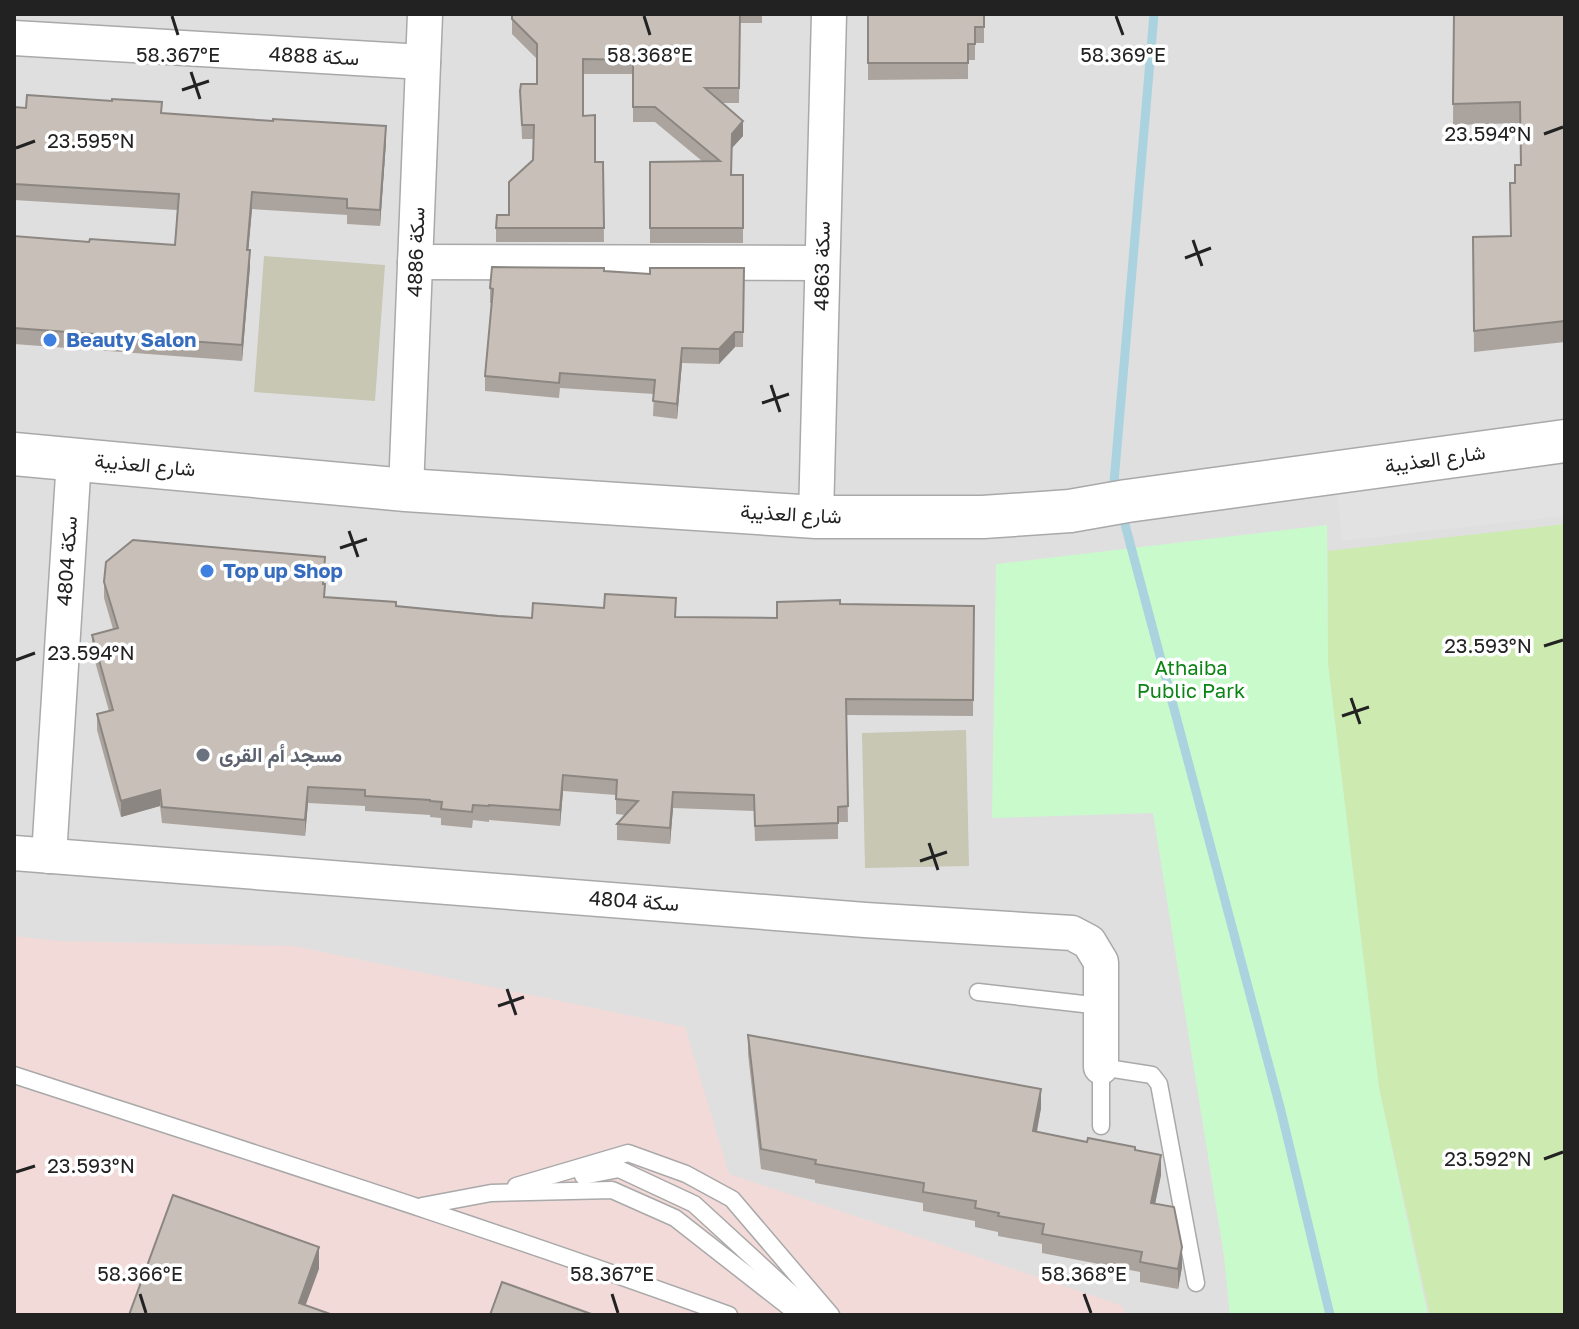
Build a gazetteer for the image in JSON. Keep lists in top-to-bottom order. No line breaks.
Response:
{"streets":{"street":["سكة 4888","سكة 4886","سكة 4863","شارع العذيبة","سكة 4804"]},"crossings":[["سكة 4888","سكة 4886"],["سكة 4886","شارع العذيبة"],["سكة 4863","شارع العذيبة"],["شارع العذيبة","سكة 4804"]],"parks":["Athaiba Public Park"],"places":["Beauty Salon","Top up Shop","مسجد أم القرى"],"coordinates":["58.367°E","58.368°E","58.369°E","23.594°N","23.595°N","23.593°N","23.592°N","58.366°E"]}
